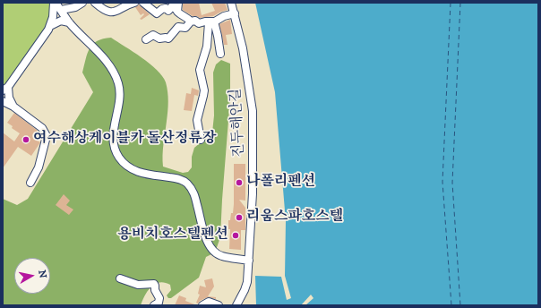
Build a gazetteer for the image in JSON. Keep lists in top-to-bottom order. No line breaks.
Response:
{"streets":{"street":["진두해안길"]},"places":["여수해상케이블카 돌산정류장","나폴리펜션","리움스파호스텔","용비치호스텔펜션"],"north":"right"}
